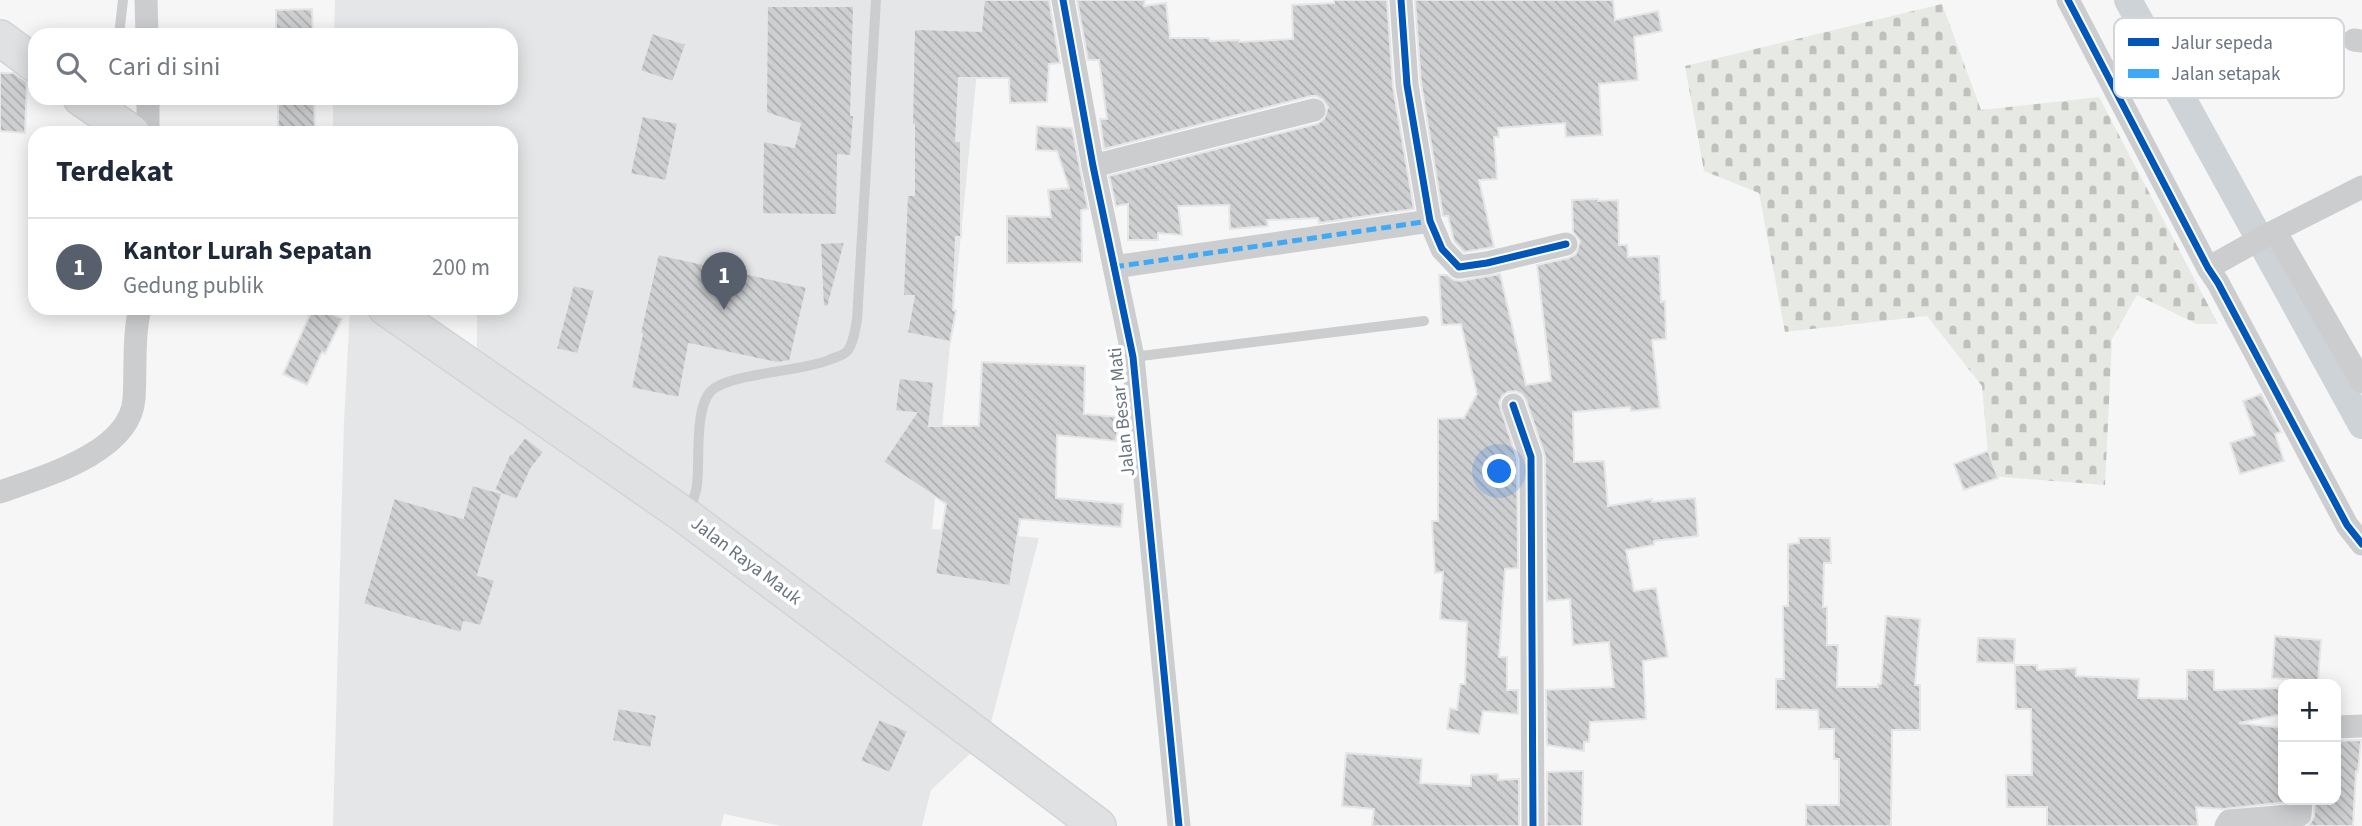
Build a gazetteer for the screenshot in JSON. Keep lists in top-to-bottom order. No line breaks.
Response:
{"streets":{"main road":["Jalan Raya Mauk"],"street":["Jalan Besar Mati"]},"legend":["Jalur sepeda","Jalan setapak"],"page":{"search":"Cari di sini","heading":"Terdekat","list":[{"mark":"1","name":"Kantor Lurah Sepatan","note":"Gedung publik","value":"200 m"}],"pins":"1","map_buttons":["+","−"]}}
